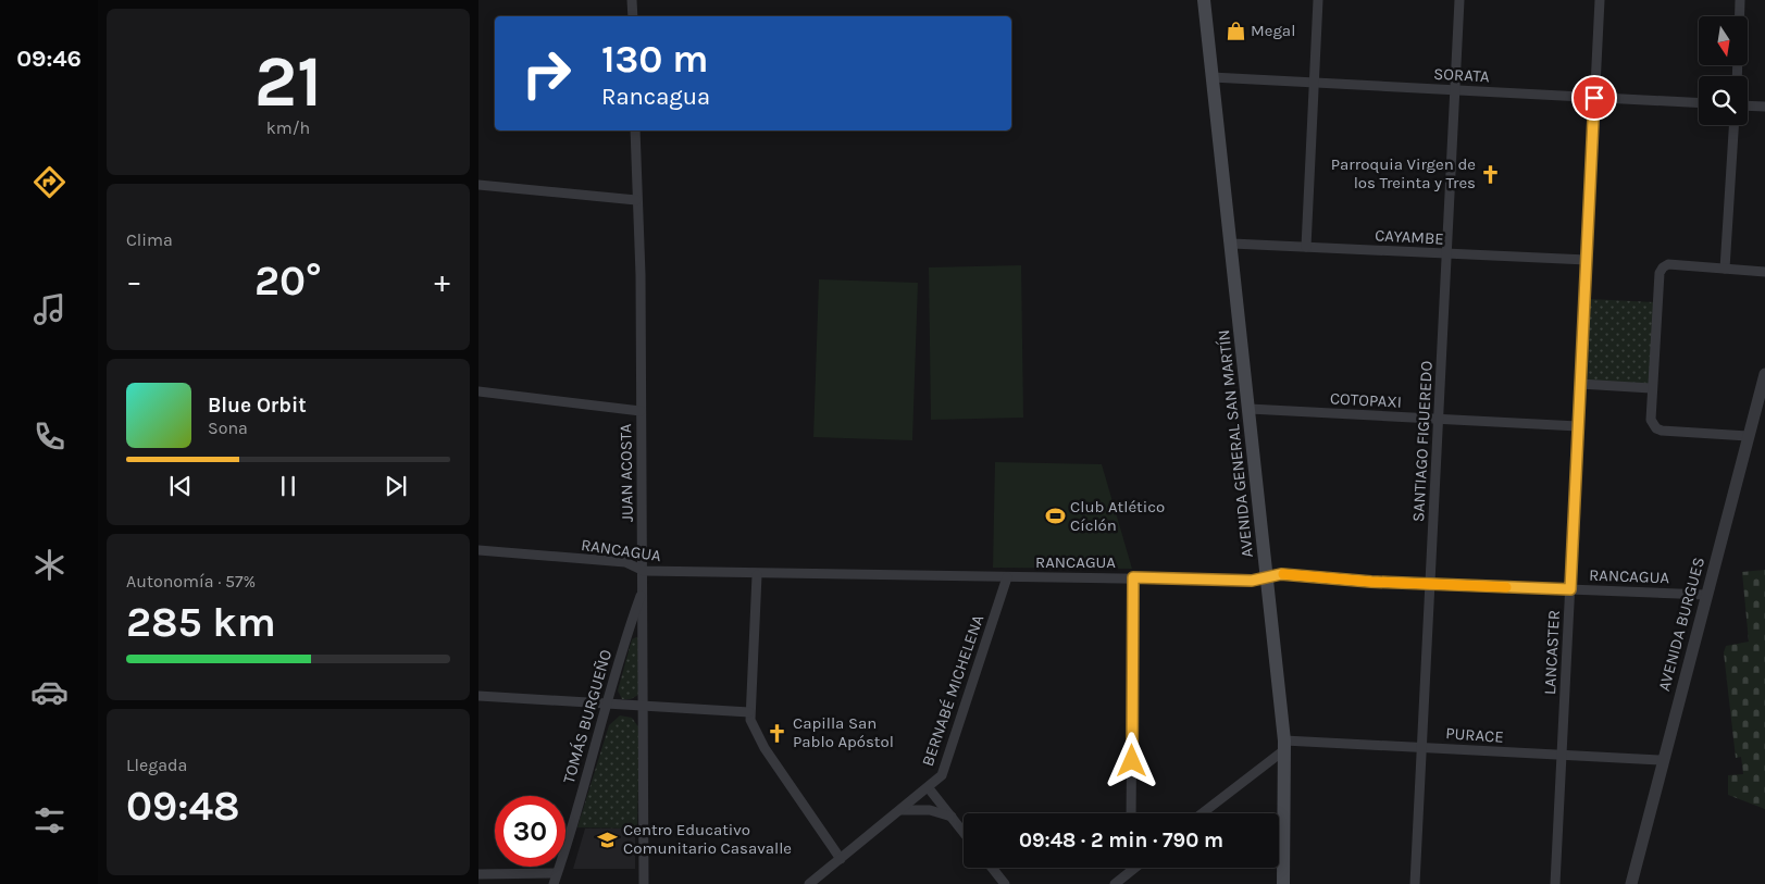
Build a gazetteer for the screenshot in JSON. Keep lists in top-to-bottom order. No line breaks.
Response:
{"streets":{"main road":["AVENIDA GENERAL SAN MARTÍN"],"street":["SORATA","CAYAMBE","COTOPAXI","SANTIAGO FIGUEREDO","JUAN ACOSTA","RANCAGUA","AVENIDA BURGUES","LANCASTER","BERNABÉ MICHELENA","TOMÁS BURGUEÑO","PURACE"]},"crossings":[["SORATA","SANTIAGO FIGUEREDO"],["SORATA","AVENIDA GENERAL SAN MARTÍN"],["SORATA","LANCASTER"],["CAYAMBE","SANTIAGO FIGUEREDO"],["CAYAMBE","AVENIDA GENERAL SAN MARTÍN"],["CAYAMBE","LANCASTER"],["COTOPAXI","SANTIAGO FIGUEREDO"],["COTOPAXI","AVENIDA GENERAL SAN MARTÍN"],["COTOPAXI","LANCASTER"],["SANTIAGO FIGUEREDO","RANCAGUA"],["SANTIAGO FIGUEREDO","PURACE"],["AVENIDA GENERAL SAN MARTÍN","RANCAGUA"],["AVENIDA GENERAL SAN MARTÍN","PURACE"],["JUAN ACOSTA","RANCAGUA"],["JUAN ACOSTA","TOMÁS BURGUEÑO"],["RANCAGUA","AVENIDA BURGUES"],["RANCAGUA","LANCASTER"],["RANCAGUA","BERNABÉ MICHELENA"],["AVENIDA BURGUES","PURACE"],["LANCASTER","PURACE"]],"places":{"shop":["Megal"],"church":["Parroquia Virgen de los Treinta y Tres","Capilla San Pablo Apóstol"],"sports":["Club Atlético Cíclón"],"school or university":["Centro Educativo Comunitario Casavalle"]},"north":"bottom","page":{"tabs":"09:46","tile":[["21","km/h"],"Clima",["Autonomía · 57%","285 km"],["Llegada","09:48"]],"turn":["130 m","Rancagua"],"heat":["−","20°","+"],"song":["Blue Orbit","Sona"],"limit":"30","trip":"09:48 · 2 min · 790 m"}}
